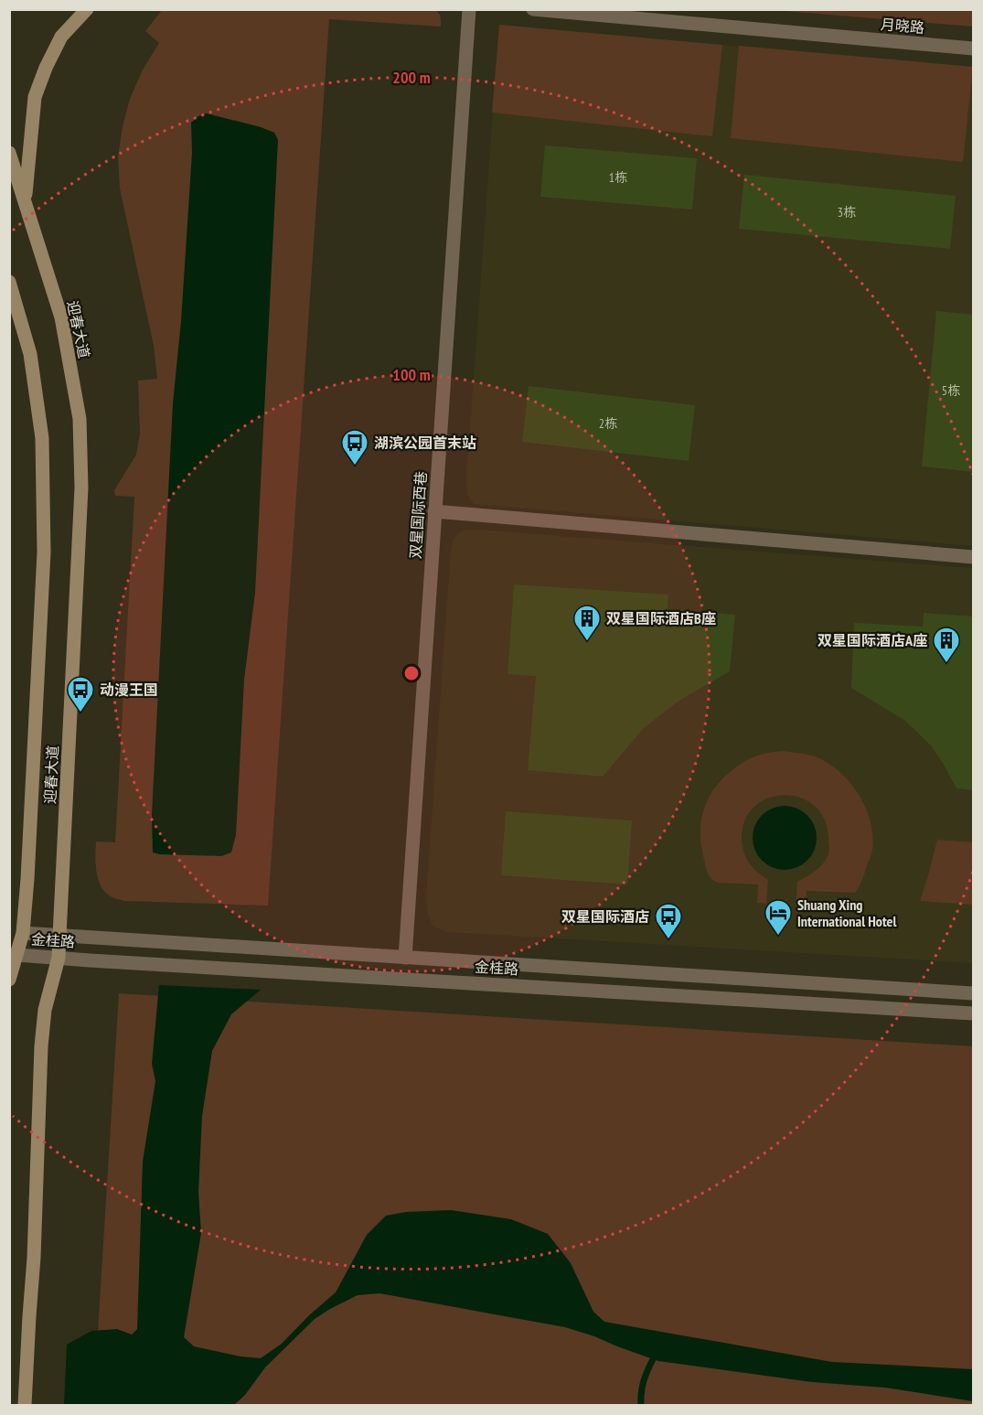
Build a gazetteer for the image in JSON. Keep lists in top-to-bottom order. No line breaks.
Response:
{"streets":{"main road":["迎春大道"],"street":["月晓路","双星国际西巷","金桂路"]},"crossings":[["迎春大道","金桂路"],["双星国际西巷","金桂路"]],"places":{"bus stop":["湖滨公园首末站","动漫王国","双星国际酒店"],"building":["双星国际酒店B座","双星国际酒店A座"],"hotel":["Shuang Xing International Hotel"]},"house_numbers":["1栋","3栋","5栋","2栋"],"rings":["200 m","100 m"]}
